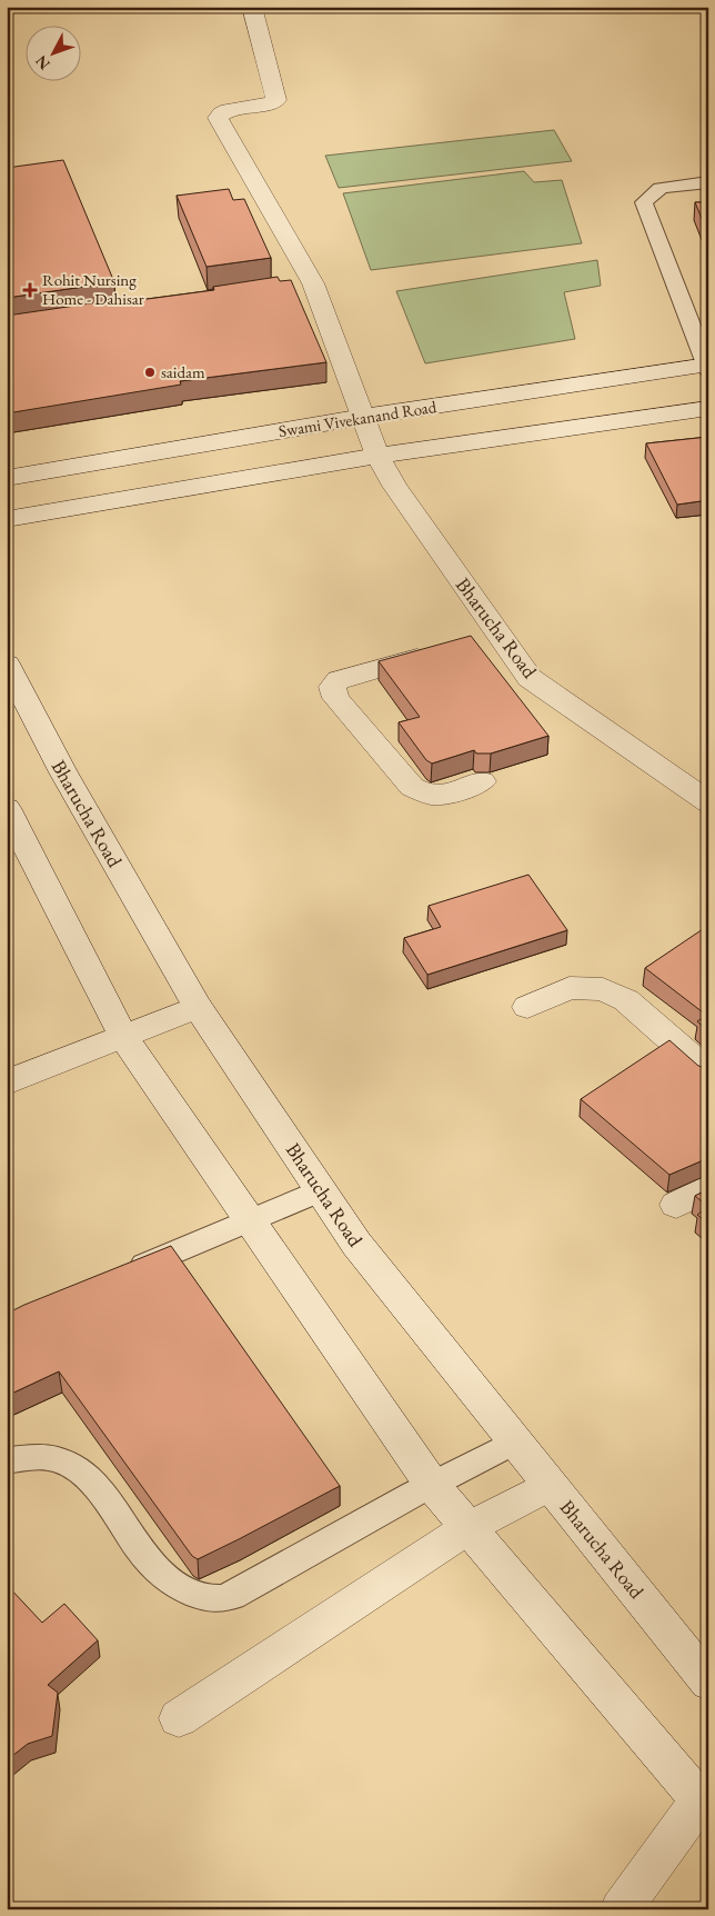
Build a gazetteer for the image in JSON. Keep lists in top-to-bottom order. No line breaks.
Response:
{"streets":{"street":["Swami Vivekanand Road","Bharucha Road"]},"crossings":[["Swami Vivekanand Road","Bharucha Road"]],"places":{"health":["Rohit Nursing Home - Dahisar"],"other":["saidam"]},"north":"bottom left"}
